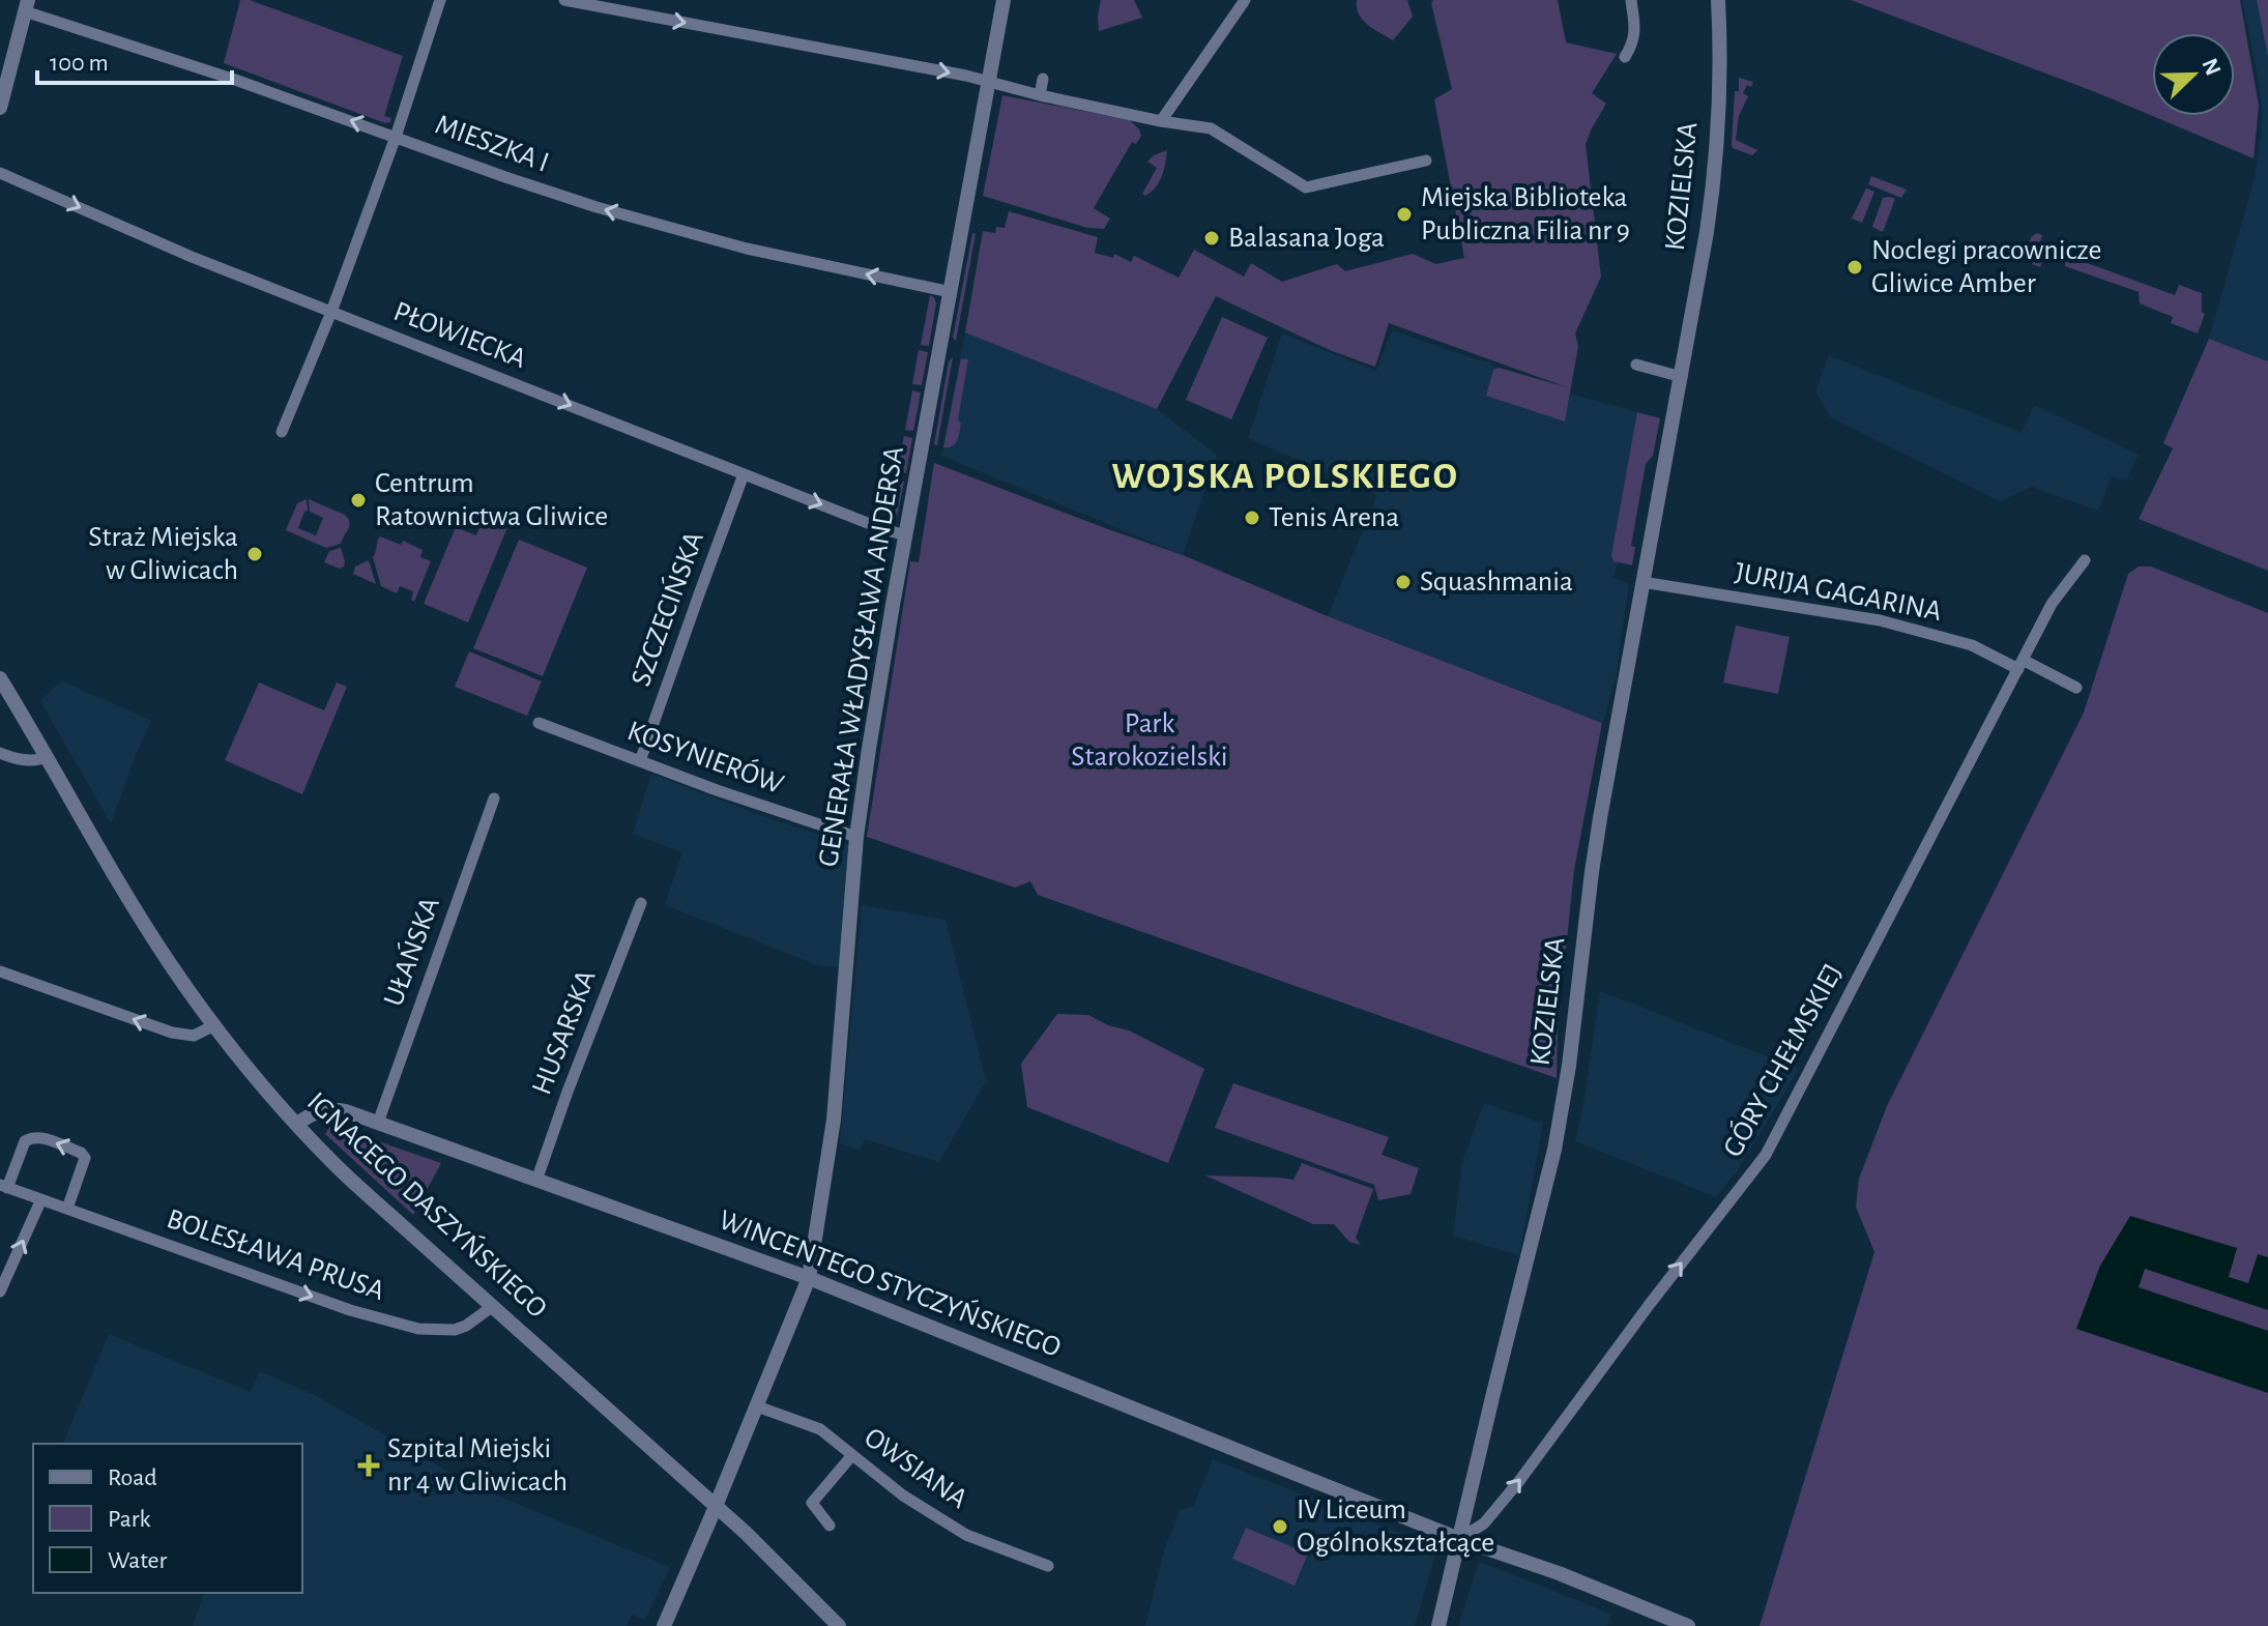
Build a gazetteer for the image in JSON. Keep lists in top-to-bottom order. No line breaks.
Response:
{"streets":{"street":["MIESZKA I","KOZIELSKA","PŁOWIECKA","JURIJA GAGARINA","SZCZECIŃSKA","GENERAŁA WŁADYSŁAWA ANDERSA","KOSYNIERÓW","UŁAŃSKA","HUSARSKA","GÓRY CHEŁMSKIEJ","IGNACEGO DASZYŃSKIEGO","BOLESŁAWA PRUSA","WINCENTEGO STYCZYŃSKIEGO","OWSIANA"]},"crossings":[["MIESZKA I","GENERAŁA WŁADYSŁAWA ANDERSA"],["KOZIELSKA","JURIJA GAGARINA"],["KOZIELSKA","GÓRY CHEŁMSKIEJ"],["KOZIELSKA","WINCENTEGO STYCZYŃSKIEGO"],["PŁOWIECKA","SZCZECIŃSKA"],["PŁOWIECKA","GENERAŁA WŁADYSŁAWA ANDERSA"],["JURIJA GAGARINA","GÓRY CHEŁMSKIEJ"],["SZCZECIŃSKA","KOSYNIERÓW"],["GENERAŁA WŁADYSŁAWA ANDERSA","KOSYNIERÓW"],["GENERAŁA WŁADYSŁAWA ANDERSA","IGNACEGO DASZYŃSKIEGO"],["GENERAŁA WŁADYSŁAWA ANDERSA","WINCENTEGO STYCZYŃSKIEGO"],["GENERAŁA WŁADYSŁAWA ANDERSA","OWSIANA"],["UŁAŃSKA","WINCENTEGO STYCZYŃSKIEGO"],["HUSARSKA","WINCENTEGO STYCZYŃSKIEGO"],["GÓRY CHEŁMSKIEJ","WINCENTEGO STYCZYŃSKIEGO"],["IGNACEGO DASZYŃSKIEGO","BOLESŁAWA PRUSA"],["IGNACEGO DASZYŃSKIEGO","WINCENTEGO STYCZYŃSKIEGO"]],"one_way":["MIESZKA I","PŁOWIECKA","GÓRY CHEŁMSKIEJ","BOLESŁAWA PRUSA"],"districts":["WOJSKA POLSKIEGO"],"parks":["Park Starokozielski"],"places":{"other":["Miejska Biblioteka Publiczna Filia nr 9","Balasana Joga","Noclegi pracownicze Gliwice Amber","Centrum Ratownictwa Gliwice","Tenis Arena","Straż Miejska w Gliwicach","Squashmania","IV Liceum Ogólnokształcące"],"health":["Szpital Miejski nr 4 w Gliwicach"]},"legend":["Road","Park","Water"],"scale_bar":"100 m","north":"top right"}
